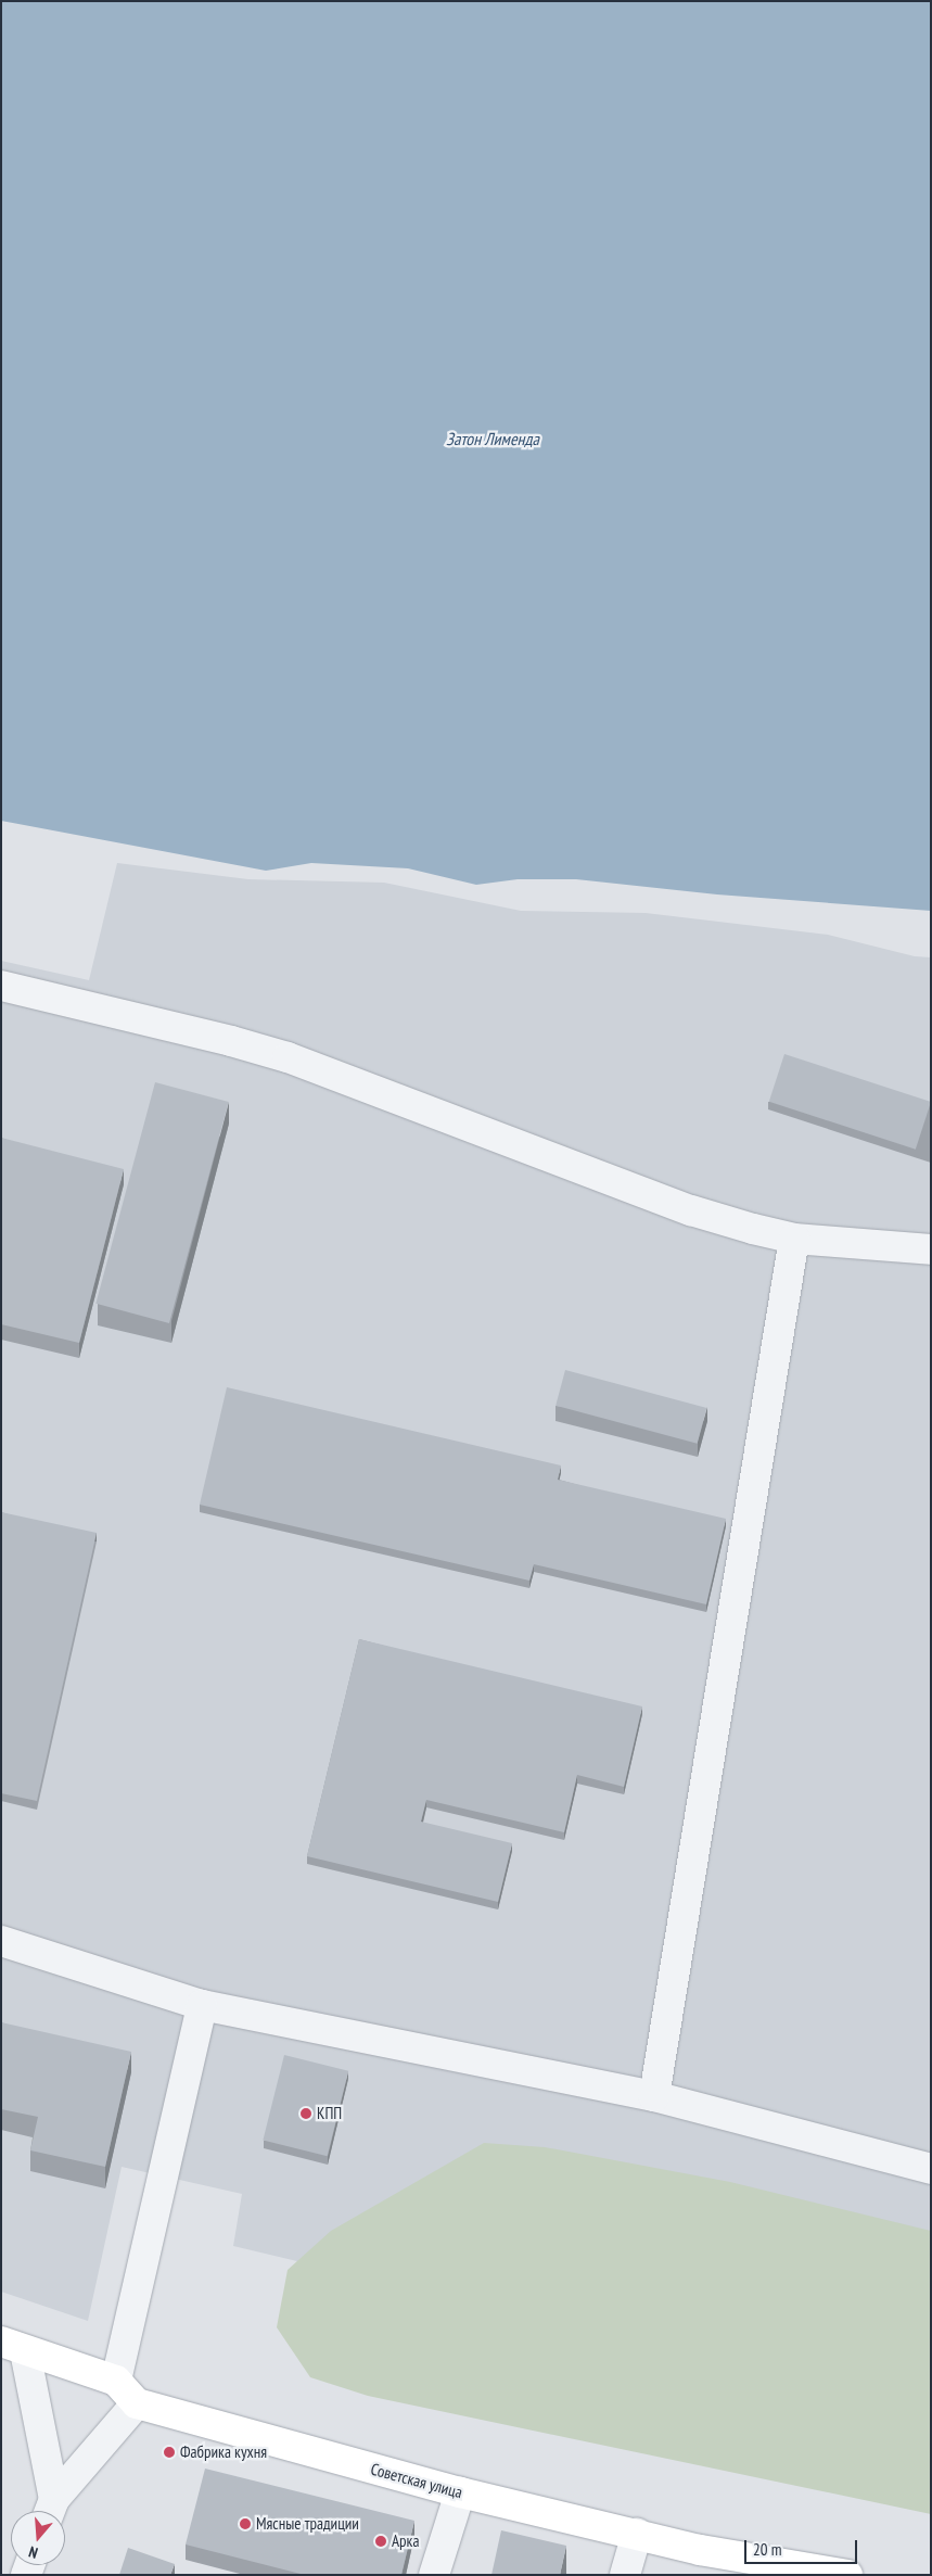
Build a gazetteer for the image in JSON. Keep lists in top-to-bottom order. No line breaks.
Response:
{"streets":{"main road":["Советская улица"]},"water":["Затон Лименда"],"places":["КПП","Фабрика кухня","Мясные традиции","Арка"],"scale_bar":"20 m","north":"bottom"}
